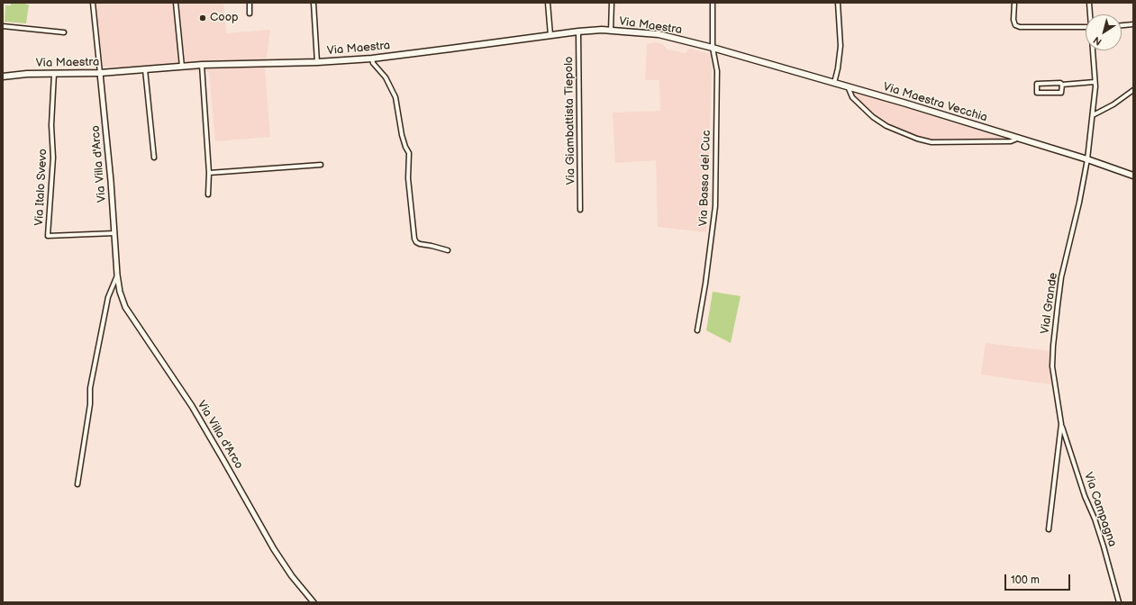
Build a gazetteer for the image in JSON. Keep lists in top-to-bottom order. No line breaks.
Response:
{"streets":{"main road":["Via Maestra","Via Maestra Vecchia"],"street":["Via Giambattista Tiepolo","Via Villa d'Arco","Via Bassa del Cuc","Via Italo Svevo","Vial Grande","Via Campagna"]},"crossings":[["Via Maestra","Via Maestra Vecchia"],["Via Maestra","Via Giambattista Tiepolo"],["Via Maestra","Via Villa d'Arco"],["Via Maestra","Via Bassa del Cuc"],["Via Maestra","Via Italo Svevo"],["Via Maestra Vecchia","Via Bassa del Cuc"],["Via Maestra Vecchia","Vial Grande"],["Via Villa d'Arco","Via Italo Svevo"],["Vial Grande","Via Campagna"]],"places":["Coop"],"scale_bar":"100 m","north":"bottom left"}
